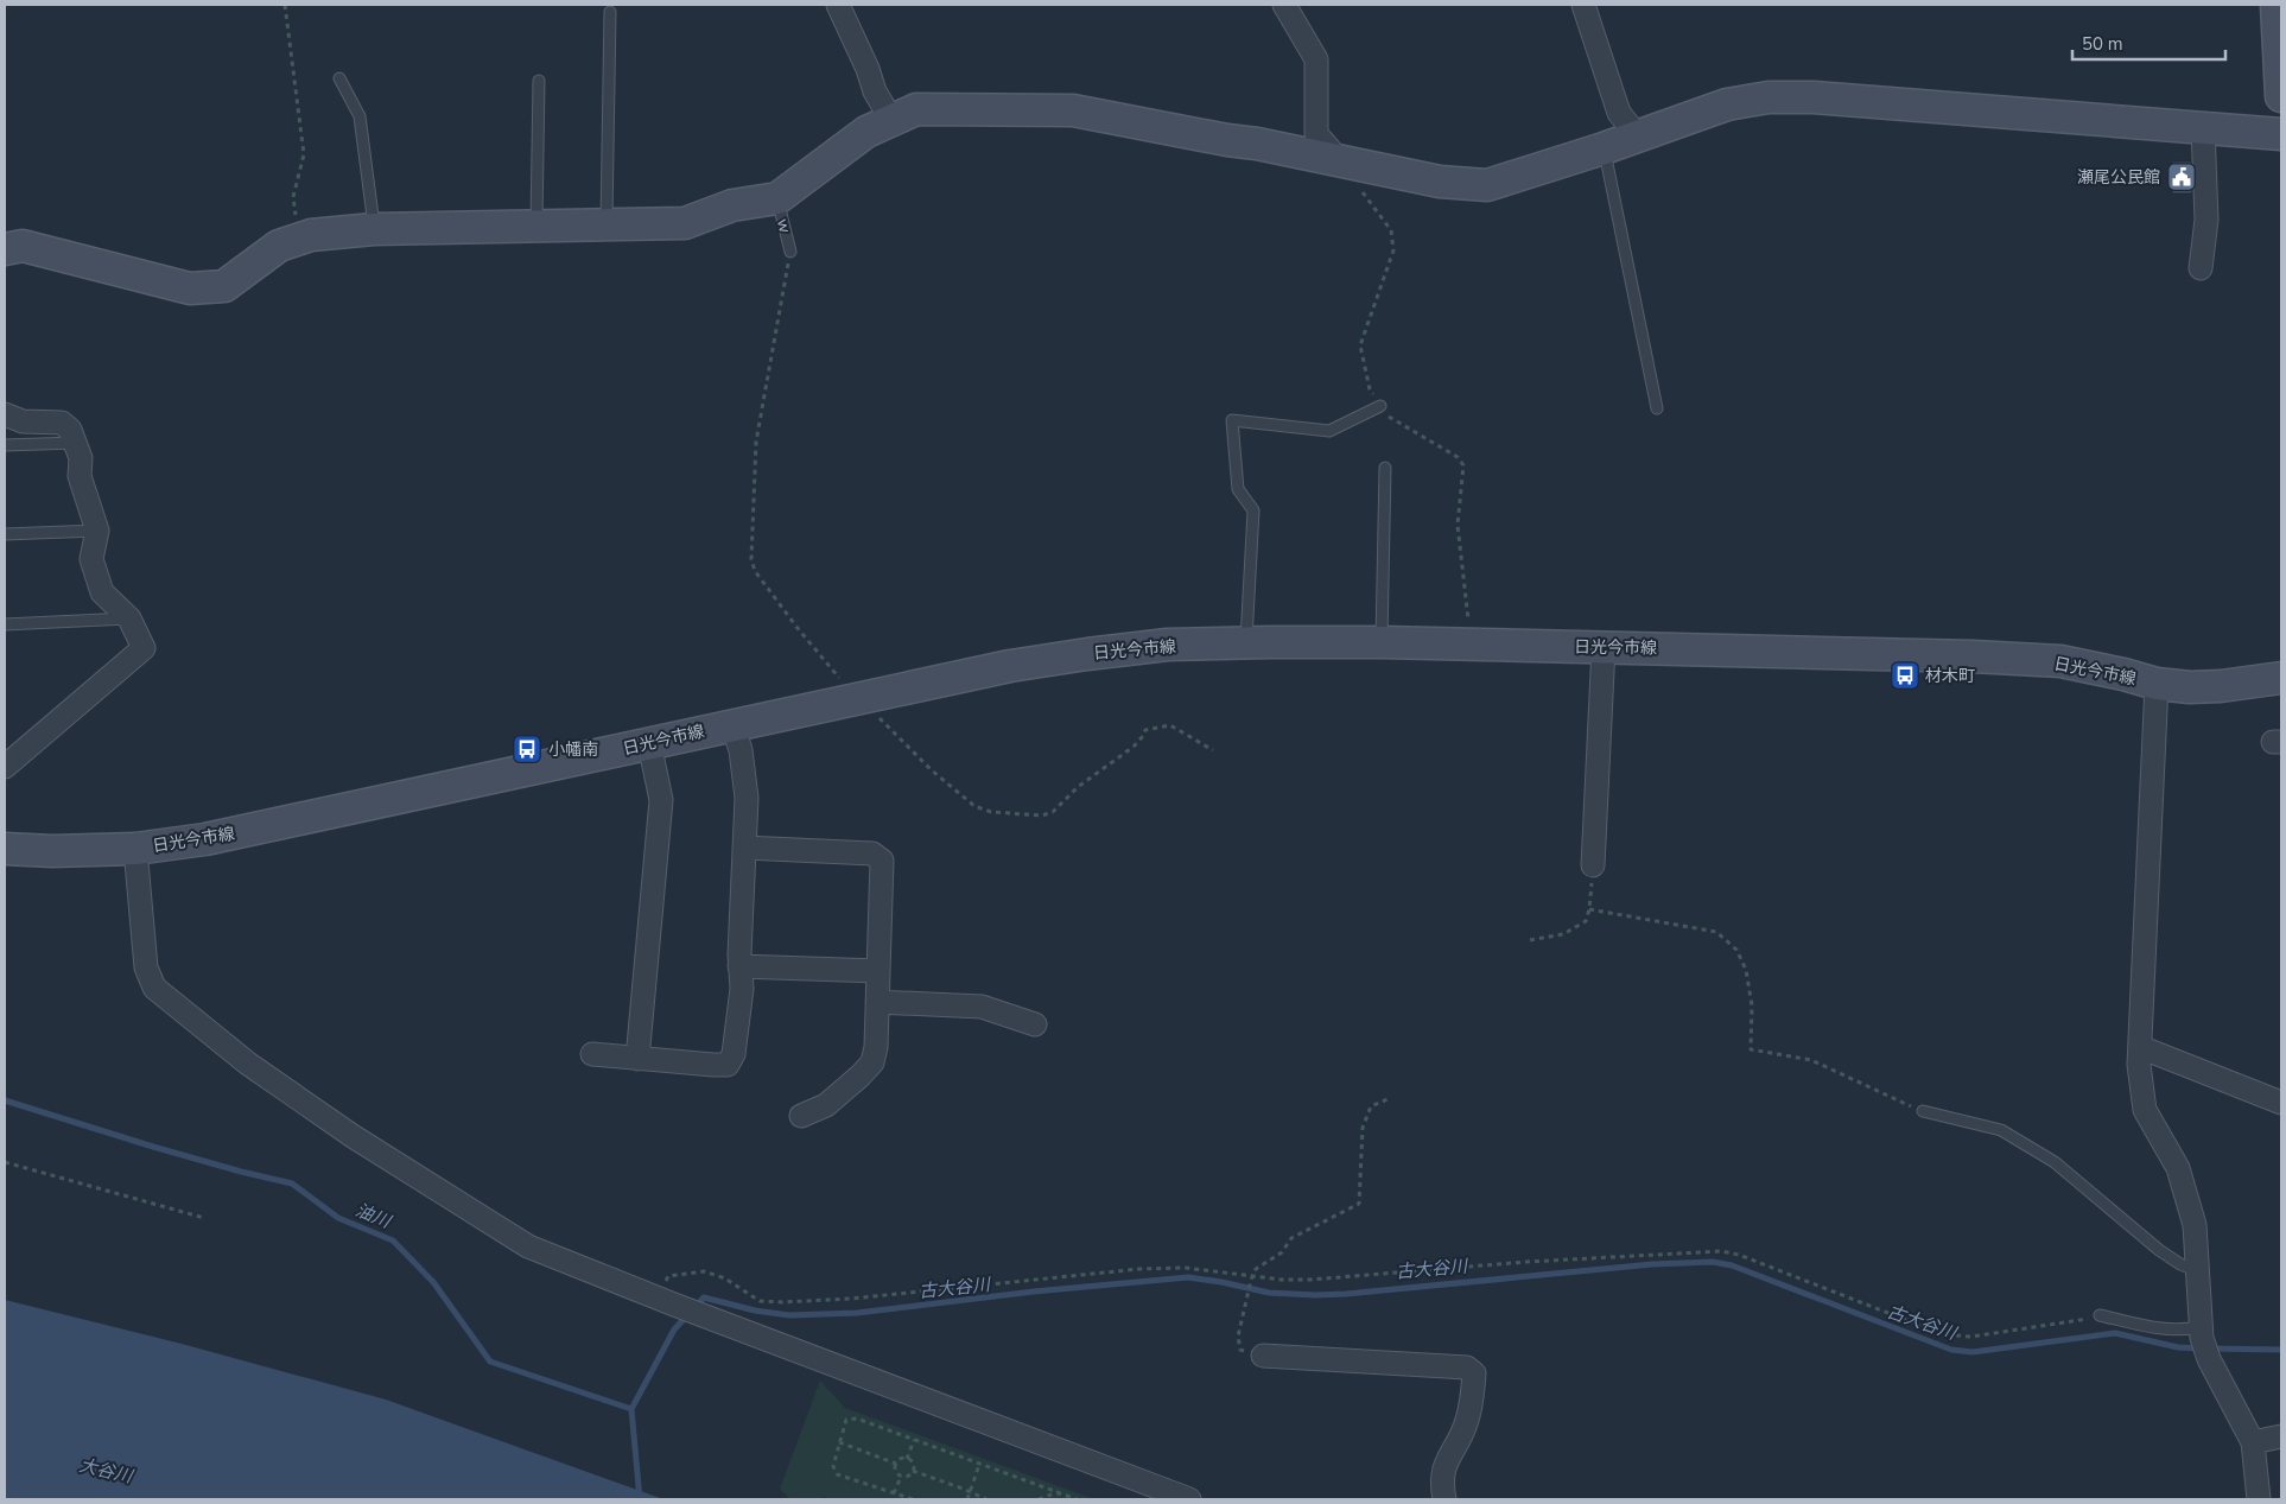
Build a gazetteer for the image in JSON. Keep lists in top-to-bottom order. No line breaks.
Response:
{"streets":{"main road":["日光今市線"],"lane":["w"]},"water":["油川","古大谷川","大谷川"],"places":{"public building":["瀬尾公民館"],"bus stop":["材木町","小幡南"]},"scale_bar":"50 m"}
